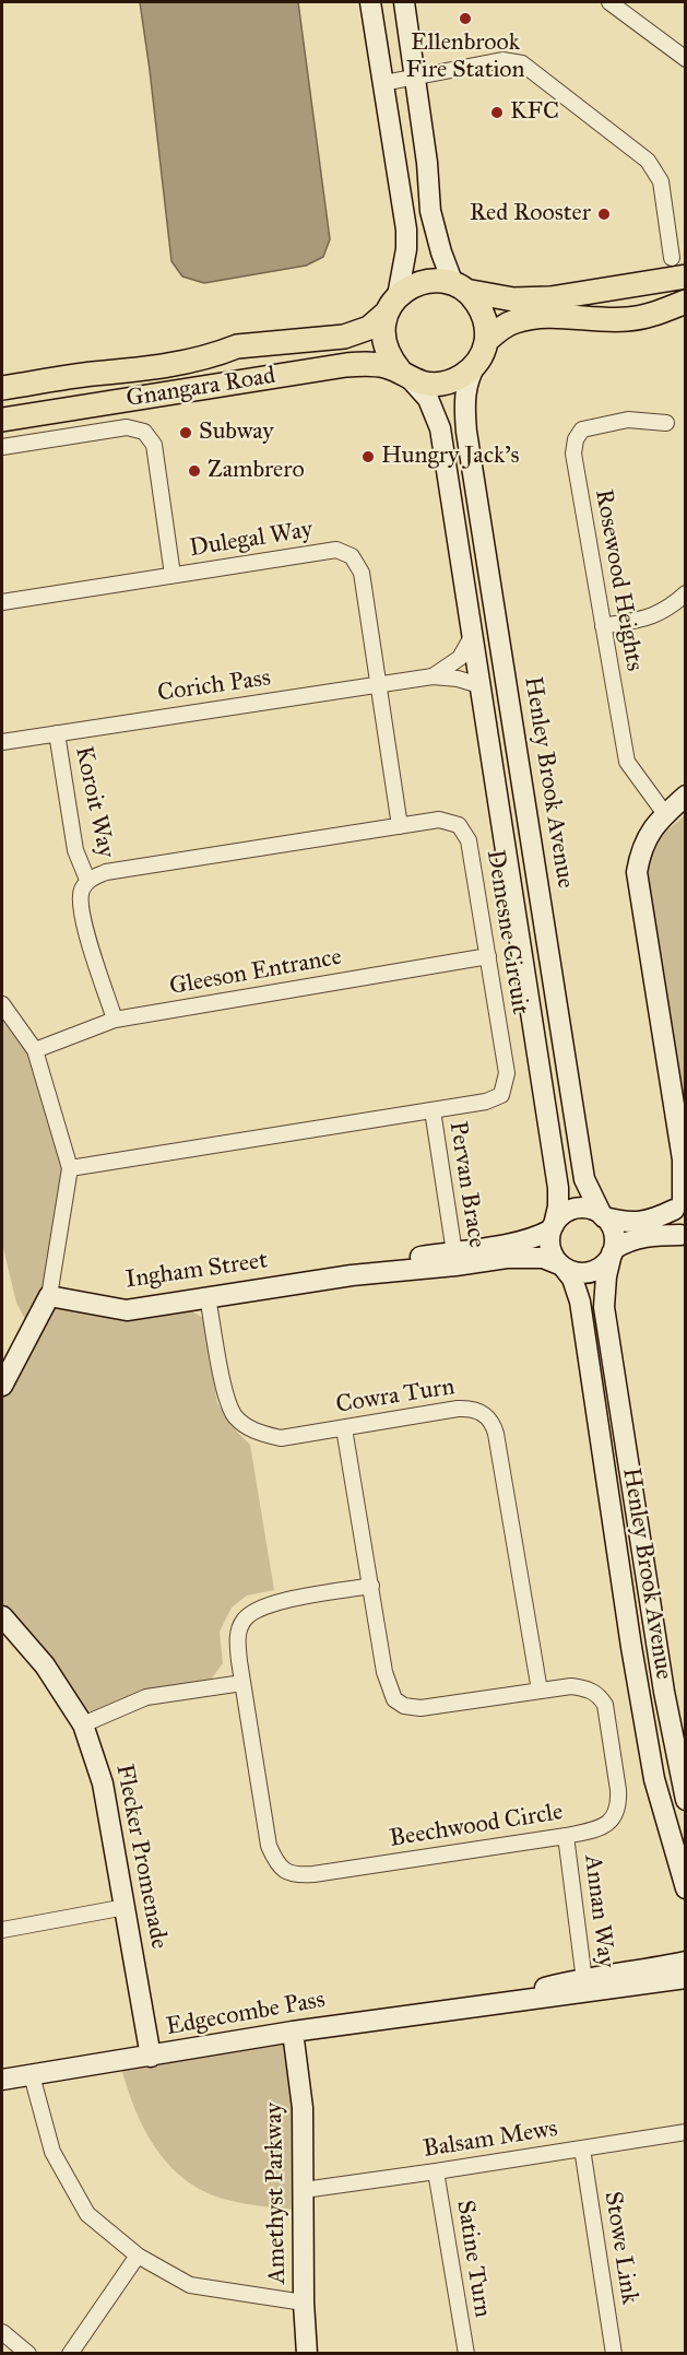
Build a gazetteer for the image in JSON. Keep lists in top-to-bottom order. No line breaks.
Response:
{"streets":{"main road":["Gnangara Road","Henley Brook Avenue","Ingham Street","Flecker Promenade","Edgecombe Pass","Amethyst Parkway"],"street":["Dulegal Way","Rosewood Heights","Corich Pass","Koroit Way","Demesne Circuit","Gleeson Entrance","Pervan Brace","Cowra Turn","Beechwood Circle","Annan Way","Balsam Mews","Stowe Link","Satine Turn"]},"crossings":[["Gnangara Road","Henley Brook Avenue"],["Dulegal Way","Corich Pass"],["Dulegal Way","Demesne Circuit"],["Corich Pass","Koroit Way"],["Henley Brook Avenue","Ingham Street"],["Koroit Way","Demesne Circuit"],["Demesne Circuit","Gleeson Entrance"],["Demesne Circuit","Pervan Brace"],["Pervan Brace","Ingham Street"],["Ingham Street","Cowra Turn"],["Cowra Turn","Beechwood Circle"],["Beechwood Circle","Annan Way"],["Flecker Promenade","Edgecombe Pass"],["Annan Way","Edgecombe Pass"],["Edgecombe Pass","Amethyst Parkway"],["Balsam Mews","Amethyst Parkway"],["Balsam Mews","Stowe Link"],["Balsam Mews","Satine Turn"]],"places":["Ellenbrook Fire Station","KFC","Red Rooster","Subway","Hungry Jack's","Zambrero"]}
